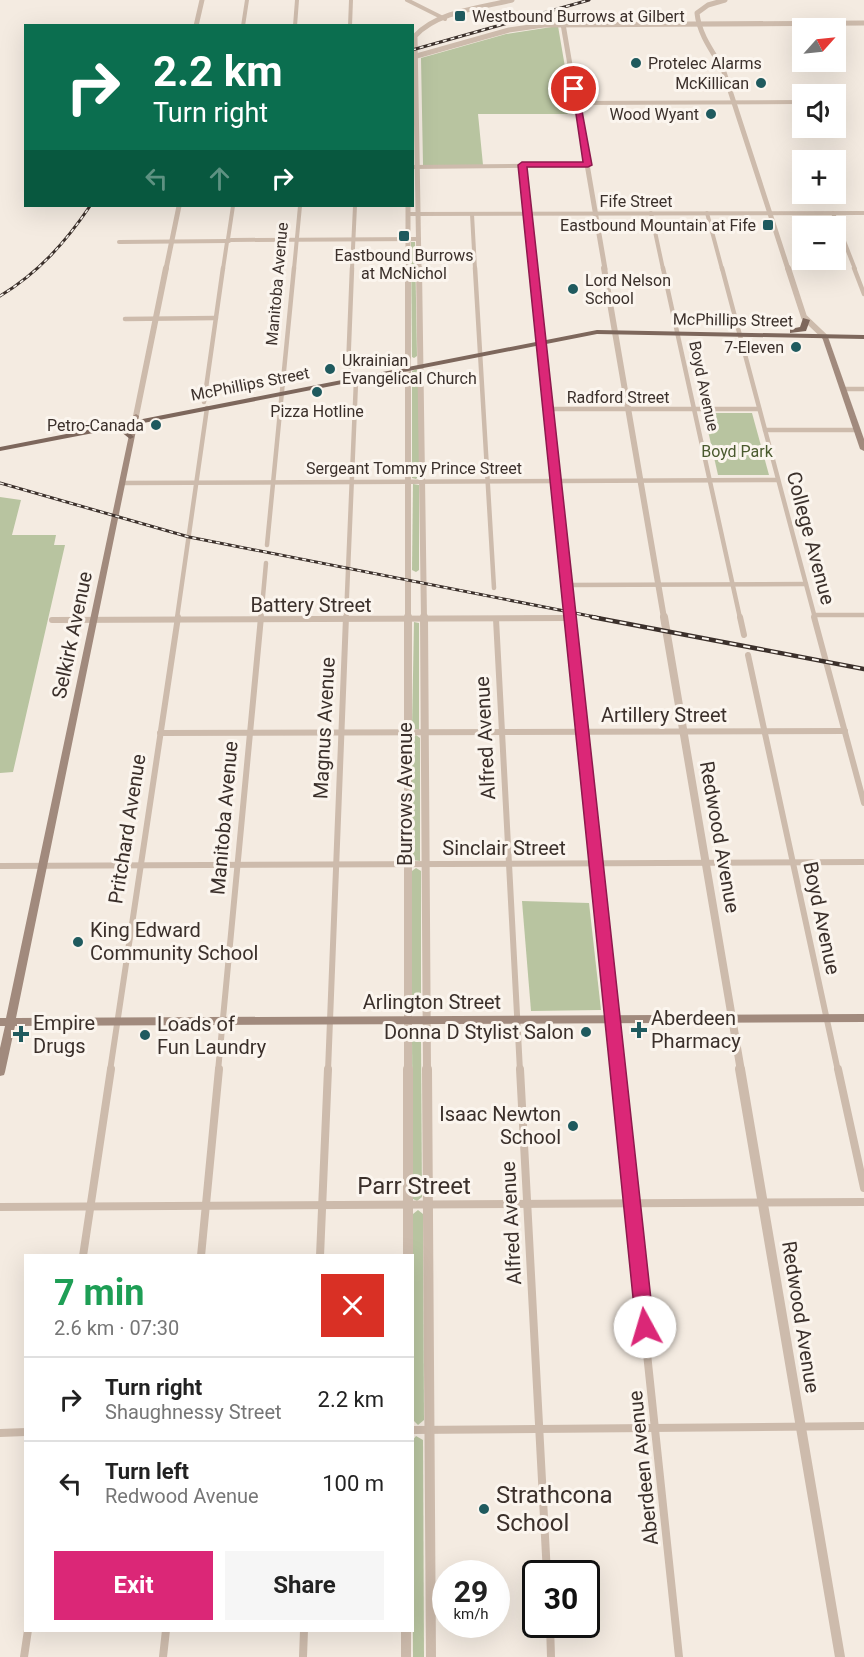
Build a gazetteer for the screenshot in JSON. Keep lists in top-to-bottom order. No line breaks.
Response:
{"streets":{"main road":["McPhillips Street","Selkirk Avenue","Arlington Street"],"street":["Fife Street","Manitoba Avenue","Boyd Avenue","Radford Street","Sergeant Tommy Prince Street","College Avenue","Battery Street","Artillery Street","Magnus Avenue","Alfred Avenue","Burrows Avenue","Pritchard Avenue","Redwood Avenue","Sinclair Street","Parr Street","Aberdeen Avenue"]},"crossings":[["Fife Street","Boyd Avenue"],["Fife Street","College Avenue"],["Fife Street","Burrows Avenue"],["Fife Street","Redwood Avenue"],["Fife Street","Aberdeen Avenue"],["Manitoba Avenue","McPhillips Street"],["Manitoba Avenue","Sergeant Tommy Prince Street"],["Manitoba Avenue","Battery Street"],["Manitoba Avenue","Artillery Street"],["Manitoba Avenue","Sinclair Street"],["Manitoba Avenue","Arlington Street"],["Manitoba Avenue","Parr Street"],["McPhillips Street","Boyd Avenue"],["McPhillips Street","College Avenue"],["McPhillips Street","Selkirk Avenue"],["McPhillips Street","Magnus Avenue"],["McPhillips Street","Burrows Avenue"],["McPhillips Street","Pritchard Avenue"],["McPhillips Street","Redwood Avenue"],["McPhillips Street","Aberdeen Avenue"],["Boyd Avenue","Radford Street"],["Boyd Avenue","Sergeant Tommy Prince Street"],["Boyd Avenue","Artillery Street"],["Boyd Avenue","Sinclair Street"],["Boyd Avenue","Arlington Street"],["Radford Street","College Avenue"],["Radford Street","Redwood Avenue"],["Radford Street","Aberdeen Avenue"],["Sergeant Tommy Prince Street","College Avenue"],["Sergeant Tommy Prince Street","Selkirk Avenue"],["Sergeant Tommy Prince Street","Magnus Avenue"],["Sergeant Tommy Prince Street","Burrows Avenue"],["Sergeant Tommy Prince Street","Pritchard Avenue"],["Sergeant Tommy Prince Street","Redwood Avenue"],["Sergeant Tommy Prince Street","Aberdeen Avenue"],["College Avenue","Artillery Street"],["Battery Street","Selkirk Avenue"],["Battery Street","Magnus Avenue"],["Battery Street","Alfred Avenue"],["Battery Street","Burrows Avenue"],["Battery Street","Pritchard Avenue"],["Battery Street","Aberdeen Avenue"],["Selkirk Avenue","Sinclair Street"],["Selkirk Avenue","Arlington Street"],["Artillery Street","Magnus Avenue"],["Artillery Street","Alfred Avenue"],["Artillery Street","Burrows Avenue"],["Artillery Street","Pritchard Avenue"],["Artillery Street","Redwood Avenue"],["Artillery Street","Aberdeen Avenue"],["Magnus Avenue","Sinclair Street"],["Magnus Avenue","Arlington Street"],["Magnus Avenue","Parr Street"],["Alfred Avenue","Sinclair Street"],["Alfred Avenue","Arlington Street"],["Alfred Avenue","Parr Street"],["Burrows Avenue","Sinclair Street"],["Burrows Avenue","Arlington Street"],["Burrows Avenue","Parr Street"],["Pritchard Avenue","Sinclair Street"],["Pritchard Avenue","Arlington Street"],["Pritchard Avenue","Parr Street"],["Redwood Avenue","Sinclair Street"],["Redwood Avenue","Arlington Street"],["Redwood Avenue","Parr Street"],["Sinclair Street","Aberdeen Avenue"],["Arlington Street","Aberdeen Avenue"],["Parr Street","Aberdeen Avenue"]],"parks":["Boyd Park"],"places":{"transit":["Westbound Burrows at Gilbert","Eastbound Mountain at Fife","Eastbound Burrows at McNichol"],"other":["Protelec Alarms","McKillican","Wood Wyant","Lord Nelson School","7-Eleven","Ukrainian Evangelical Church","Pizza Hotline","Petro-Canada","King Edward Community School","Donna D Stylist Salon","Loads of Fun Laundry","Isaac Newton School","Strathcona School"],"health":["Aberdeen Pharmacy","Empire Drugs"]},"north":"top right","page":{"map_buttons":["+","−"],"turn":["2.2 km","Turn right"],"heading":["7 min","2.6 km · 07:30"],"list":[{"name":"Turn right","note":"Shaughnessy Street","value":"2.2 km"},{"name":"Turn left","note":"Redwood Avenue","value":"100 m"}],"buttons":["Exit","Share"],"speed":"29 km/h","limit":"30"}}
